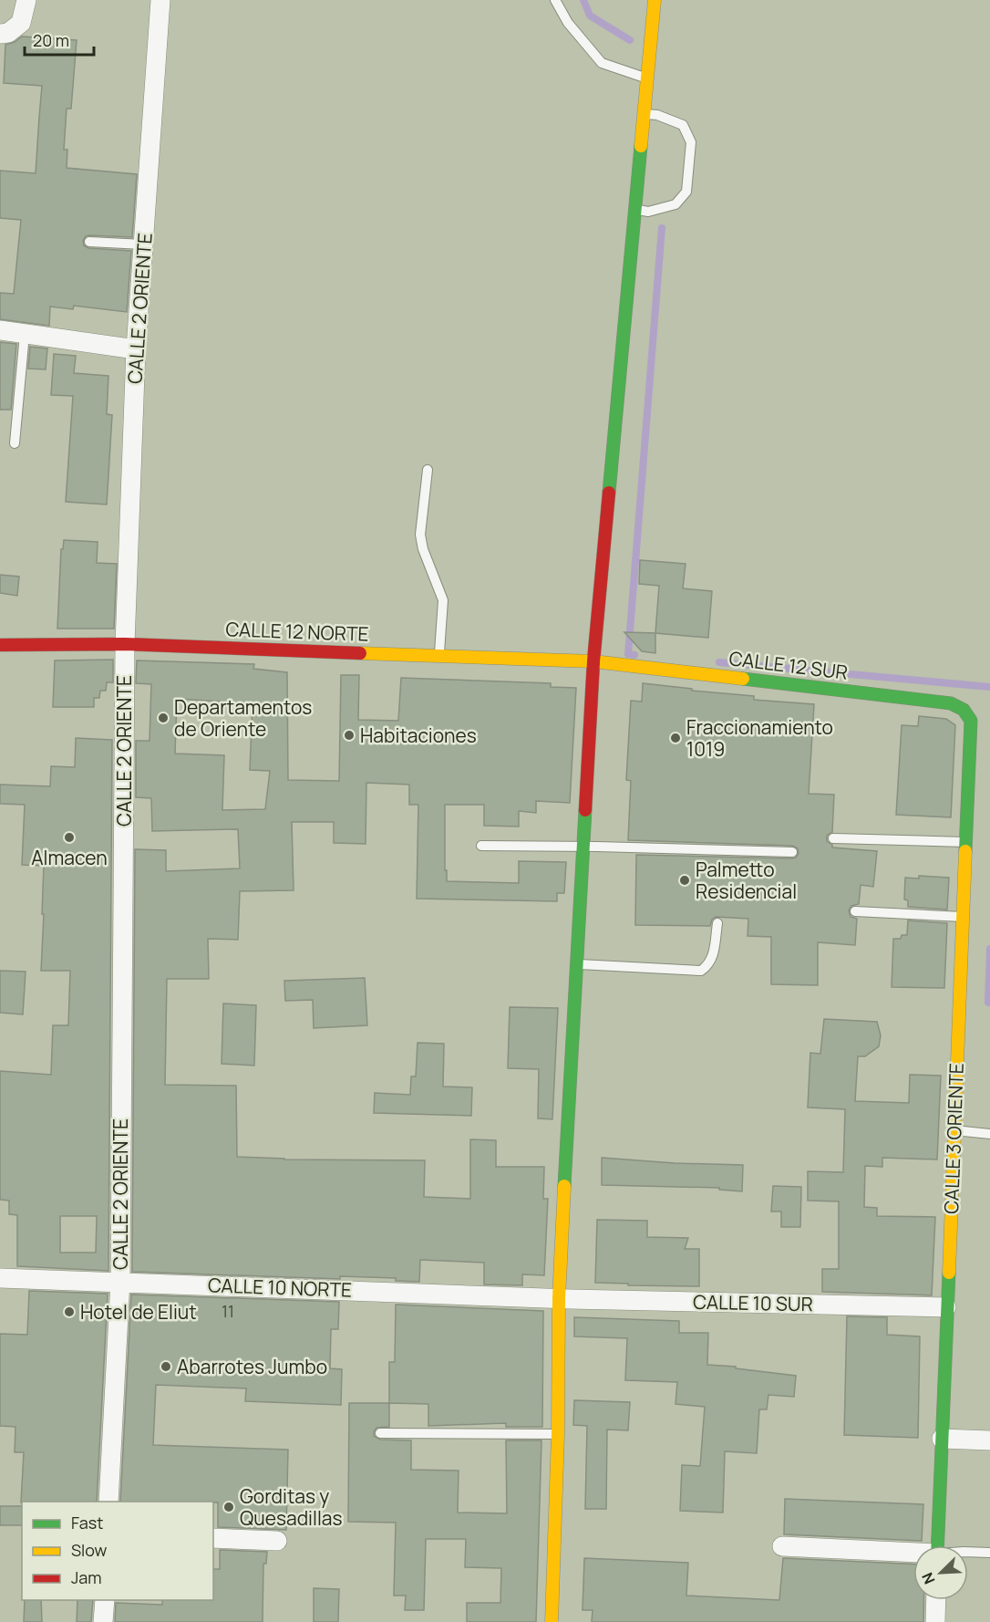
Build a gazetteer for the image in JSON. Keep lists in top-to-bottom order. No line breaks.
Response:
{"streets":{"street":["CALLE 2 ORIENTE","CALLE 12 NORTE","CALLE 12 SUR","CALLE 3 ORIENTE","CALLE 10 NORTE","CALLE 10 SUR"]},"crossings":[["CALLE 2 ORIENTE","CALLE 12 NORTE"],["CALLE 2 ORIENTE","CALLE 10 NORTE"],["CALLE 12 NORTE","CALLE 12 SUR"],["CALLE 12 SUR","CALLE 3 ORIENTE"],["CALLE 3 ORIENTE","CALLE 10 SUR"],["CALLE 10 NORTE","CALLE 10 SUR"]],"places":["Departamentos de Oriente","Habitaciones","Fraccionamiento 1019","Almacen","Palmetto Residencial","Hotel de Eliut","Abarrotes Jumbo","Gorditas y Quesadillas"],"house_numbers":["11"],"legend":["Fast","Slow","Jam"],"scale_bar":"20 m","north":"bottom left"}
